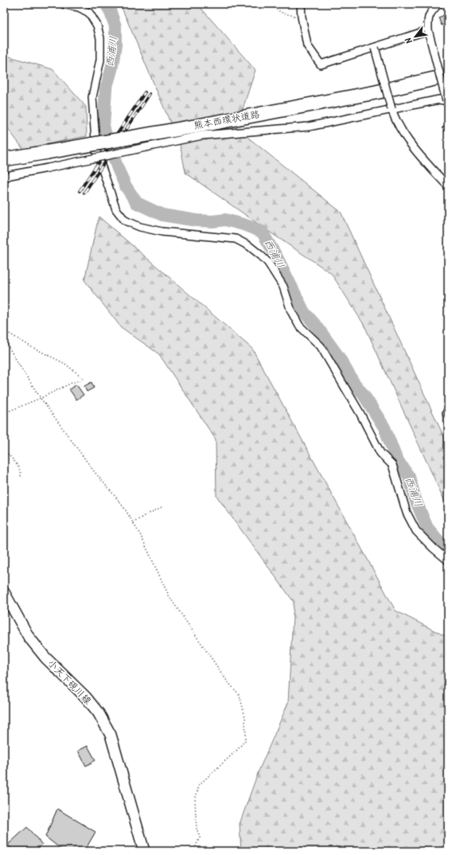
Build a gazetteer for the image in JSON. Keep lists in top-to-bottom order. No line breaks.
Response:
{"streets":{"highway":["熊本西環状道路"],"main road":["小天下硯川線"]},"water":["西浦川"],"north":"bottom left"}
